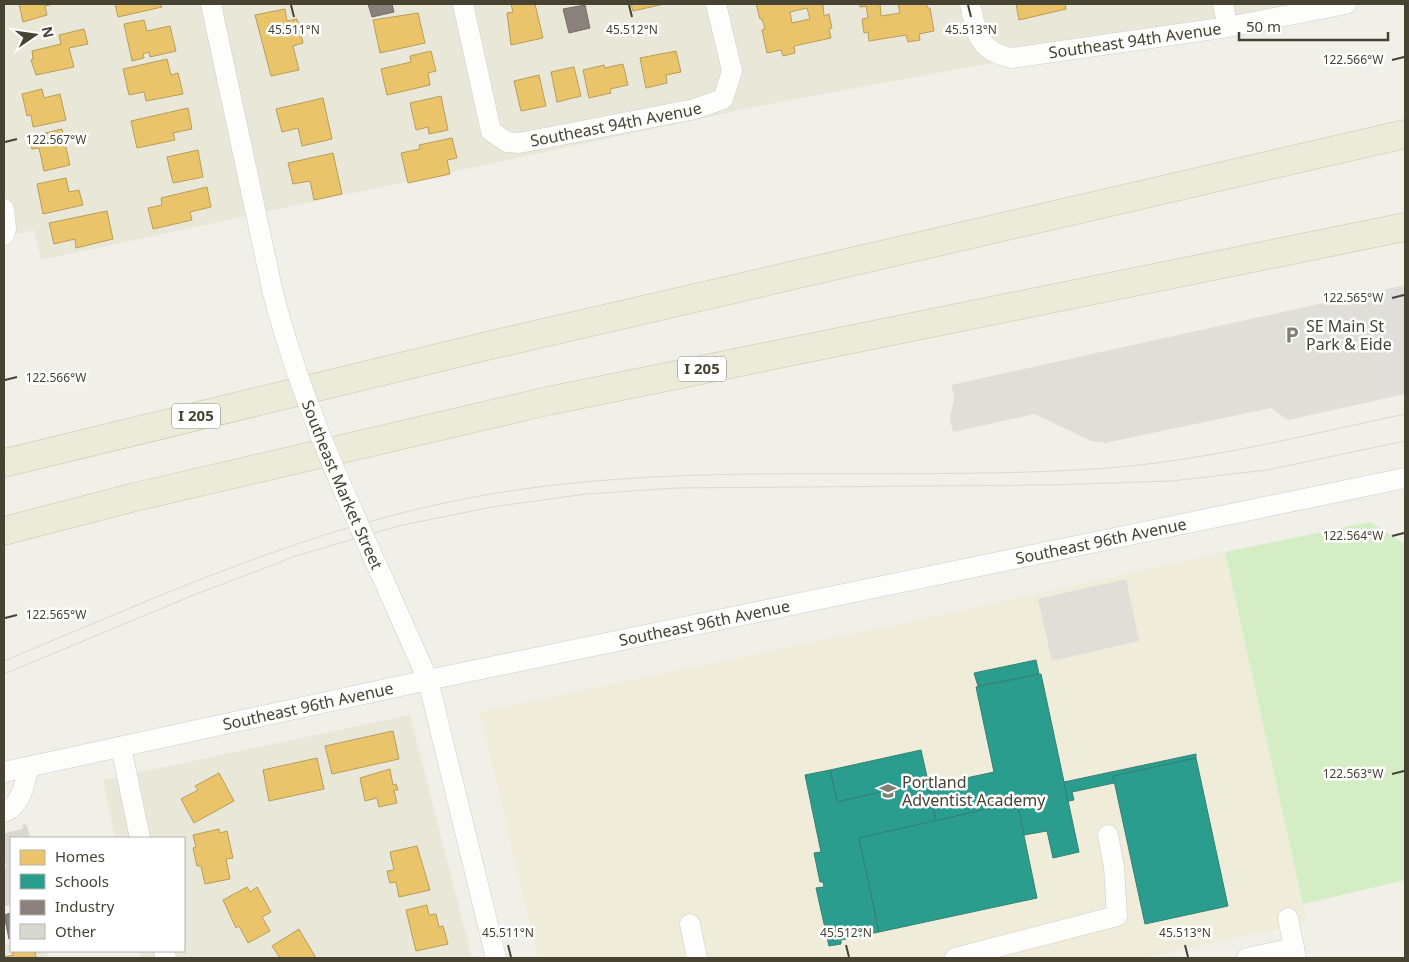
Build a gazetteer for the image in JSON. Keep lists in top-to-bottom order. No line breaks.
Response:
{"streets":{"highway":["I 205"],"street":["Southeast 94th Avenue","Southeast Market Street","Southeast 96th Avenue"]},"crossings":[["Southeast Market Street","Southeast 96th Avenue"]],"places":{"parking":["SE Main St Park & Eide"],"school or university":["Portland Adventist Academy"]},"legend":["Homes","Schools","Industry","Other"],"scale_bar":"50 m","north":"right","coordinates":["45.511°N","45.512°N","45.513°N","122.566°W","122.567°W","122.565°W","122.564°W","122.563°W"]}
